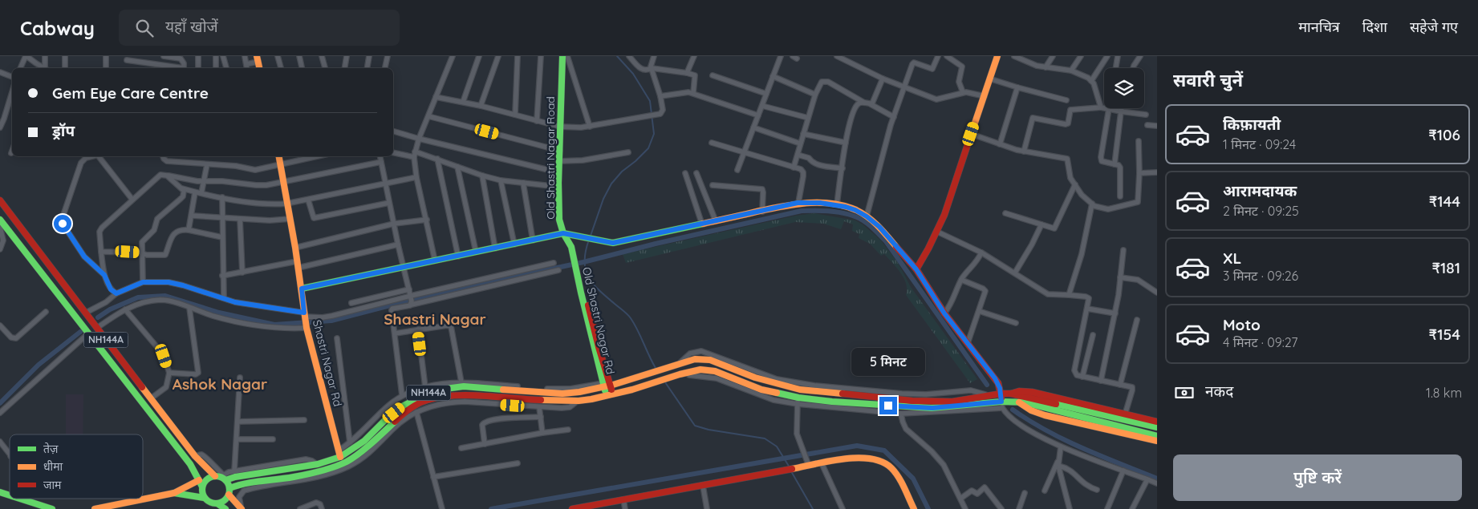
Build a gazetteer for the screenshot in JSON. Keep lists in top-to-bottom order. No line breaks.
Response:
{"streets":{"main road":["Old Shastri Nagar Road","Old Shastri Nagar Rd","NH144A","Shastri Nagar Rd"]},"crossings":[["Old Shastri Nagar Road","Old Shastri Nagar Rd"],["Old Shastri Nagar Rd","NH144A"],["NH144A","Shastri Nagar Rd"]],"districts":["Shastri Nagar","Ashok Nagar"],"legend":["तेज़","धीमा","जाम"],"page":{"header":"Cabway","search":"यहाँ खोजें","nav":["मानचित्र","दिशा","सहेजे गए"],"heading":"सवारी चुनें","banner":["Gem Eye Care Centre","ड्रॉप"],"list":[{"name":"किफ़ायती","note":"1 मिनट · 09:24","value":"₹106"},{"name":"आरामदायक","note":"2 मिनट · 09:25","value":"₹144"},{"name":"XL","note":"3 मिनट · 09:26","value":"₹181"},{"name":"Moto","note":"4 मिनट · 09:27","value":"₹154"}],"bubble":"5 मिनट","pay":["नकद","1.8 km"],"buttons":"पुष्टि करें"}}
